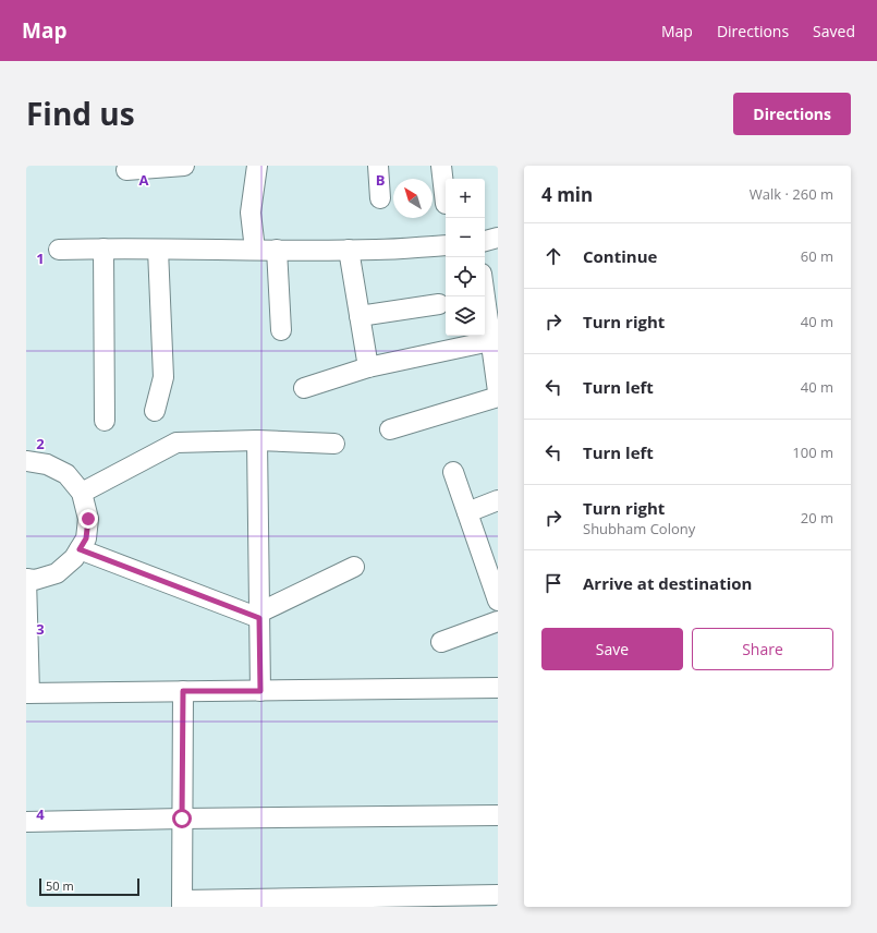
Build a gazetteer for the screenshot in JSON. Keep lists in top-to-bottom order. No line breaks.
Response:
{"scale_bar":"50 m","north":"top left","page":{"header":"Map","nav":["Map","Directions","Saved"],"title":"Find us","buttons":["Directions",["Save","Share"]],"heading":["4 min","Walk · 260 m"],"map_buttons":["+","−"],"list":[["Continue","60 m"],["Turn right","40 m"],["Turn left","40 m"],["Turn left","100 m"],["Turn right","Shubham Colony","20 m"],"Arrive at destination"],"scale":"50 m"},"grid":{"columns":["A","B"],"rows":["1","2","3","4"]}}
